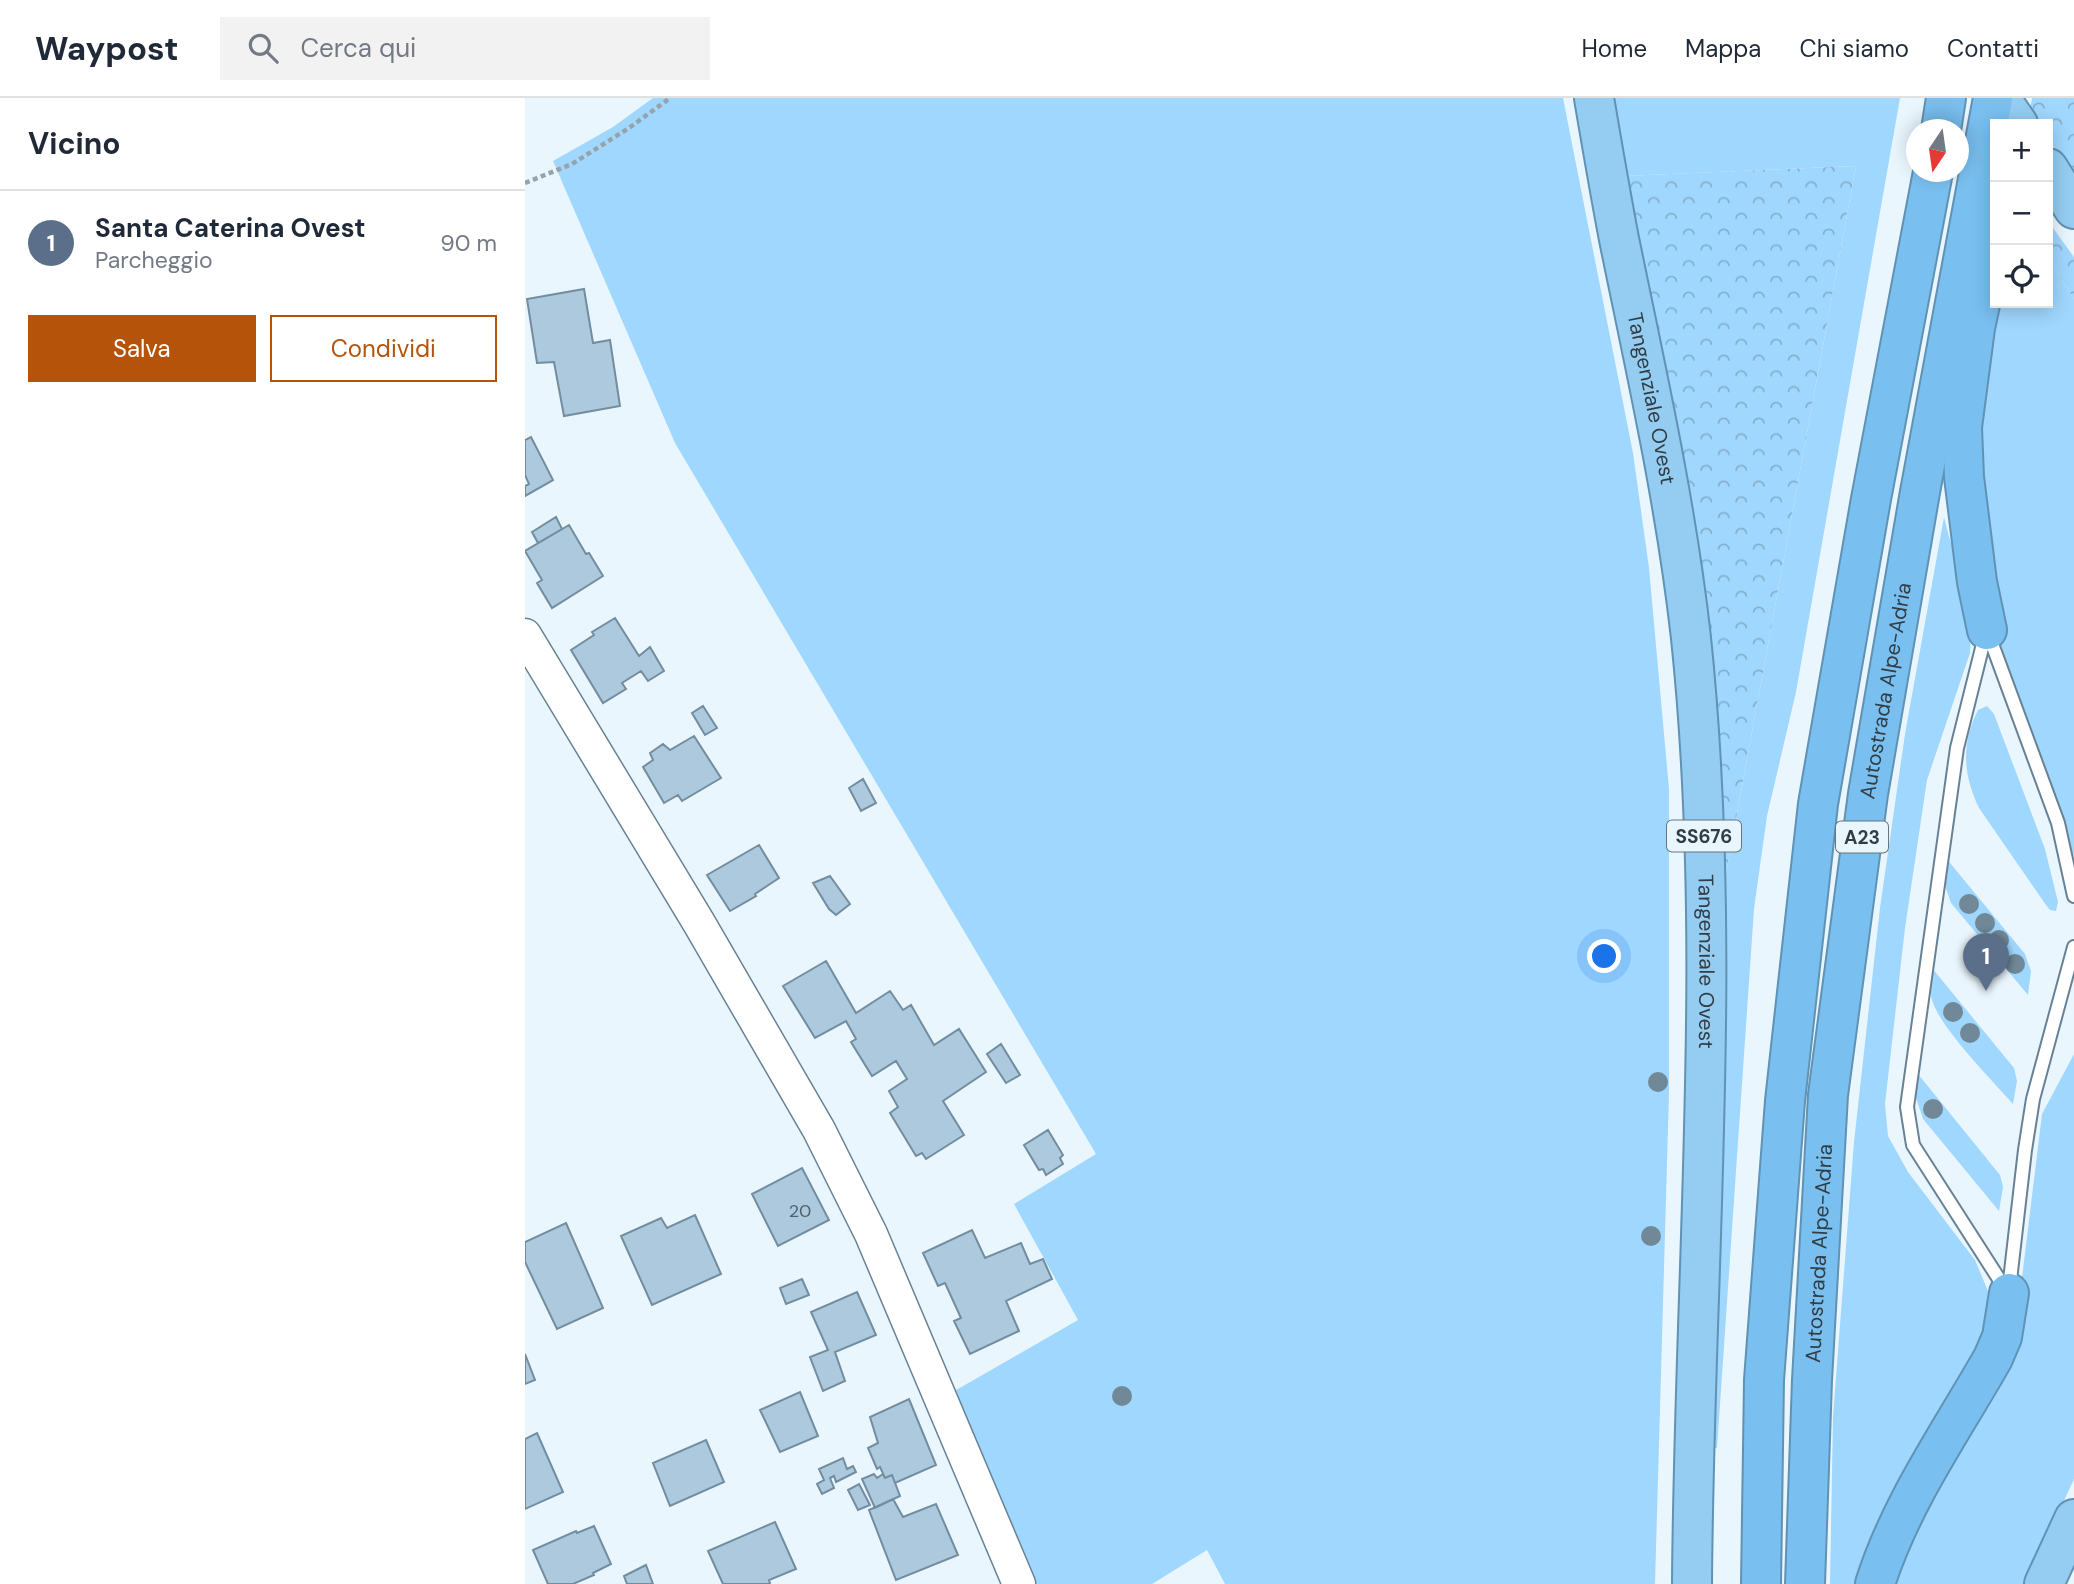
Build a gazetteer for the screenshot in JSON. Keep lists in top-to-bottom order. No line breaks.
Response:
{"streets":{"highway":["Tangenziale Ovest","Autostrada Alpe-Adria","SS676","A23"]},"house_numbers":["20"],"north":"bottom","page":{"header":"Waypost","search":"Cerca qui","nav":["Home","Mappa","Chi siamo","Contatti"],"heading":"Vicino","map_buttons":["+","−"],"list":[{"mark":"1","name":"Santa Caterina Ovest","note":"Parcheggio","value":"90 m"}],"buttons":["Salva","Condividi"],"pins":"1"}}
